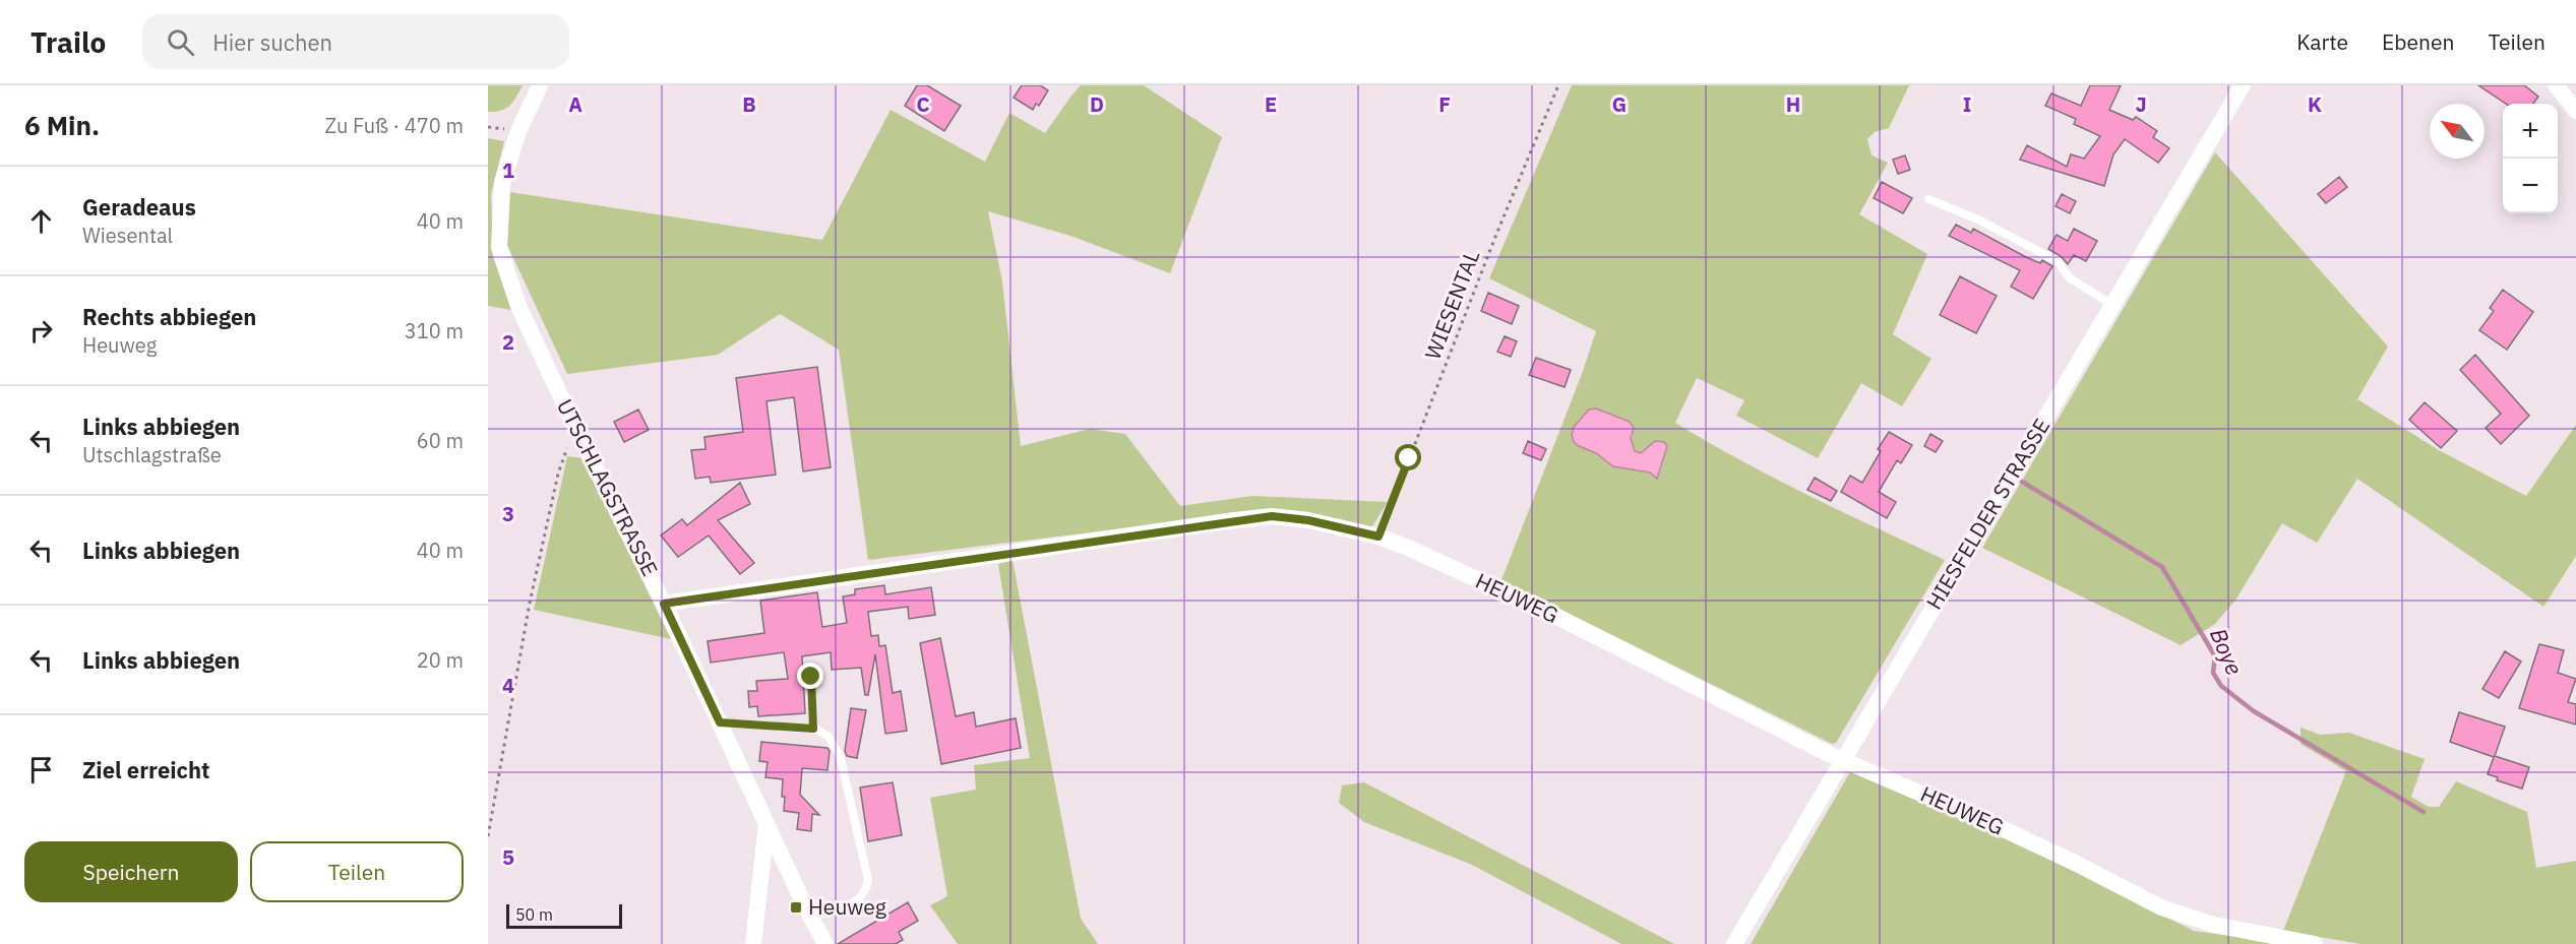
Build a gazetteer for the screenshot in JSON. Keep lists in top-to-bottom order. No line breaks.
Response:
{"streets":{"street":["UTSCHLAGSTRASSE","HIESFELDER STRASSE","HEUWEG"],"path":["WIESENTAL"]},"crossings":[["WIESENTAL","HEUWEG"],["UTSCHLAGSTRASSE","HEUWEG"],["HIESFELDER STRASSE","HEUWEG"]],"water":["Boye"],"places":{"transit":["Heuweg"]},"scale_bar":"50 m","north":"top left","page":{"header":"Trailo","search":"Hier suchen","nav":["Karte","Ebenen","Teilen"],"heading":["6 Min.","Zu Fuß · 470 m"],"map_buttons":["+","−"],"list":[["Geradeaus","Wiesental","40 m"],["Rechts abbiegen","Heuweg","310 m"],["Links abbiegen","Utschlagstraße","60 m"],["Links abbiegen","40 m"],["Links abbiegen","20 m"],"Ziel erreicht"],"buttons":["Speichern","Teilen"],"scale":"50 m"},"grid":{"columns":["A","B","C","D","E","F","G","H","I","J","K"],"rows":["1","2","3","4","5"]}}
